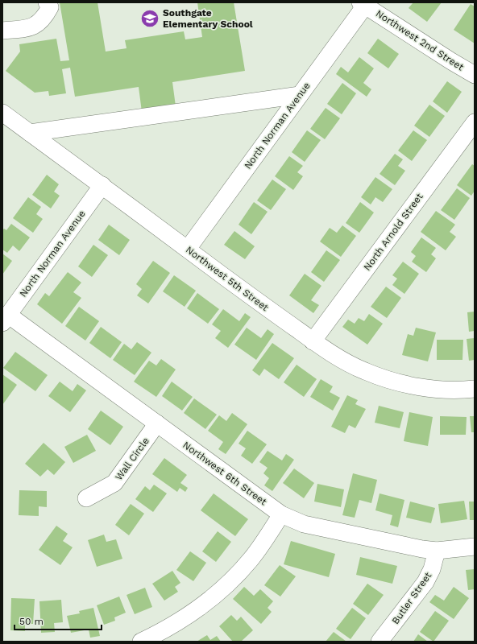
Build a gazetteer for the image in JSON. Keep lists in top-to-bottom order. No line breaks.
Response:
{"streets":{"street":["Northwest 2nd Street","North Norman Avenue","North Arnold Street","Northwest 5th Street","Wall Circle","Northwest 6th Street","Butler Street"]},"crossings":[["Northwest 2nd Street","North Norman Avenue"],["North Norman Avenue","Northwest 5th Street"],["North Norman Avenue","Northwest 6th Street"],["North Arnold Street","Northwest 5th Street"],["Wall Circle","Northwest 6th Street"],["Northwest 6th Street","Butler Street"]],"places":{"school or university":["Southgate Elementary School"]},"scale_bar":"50 m"}
